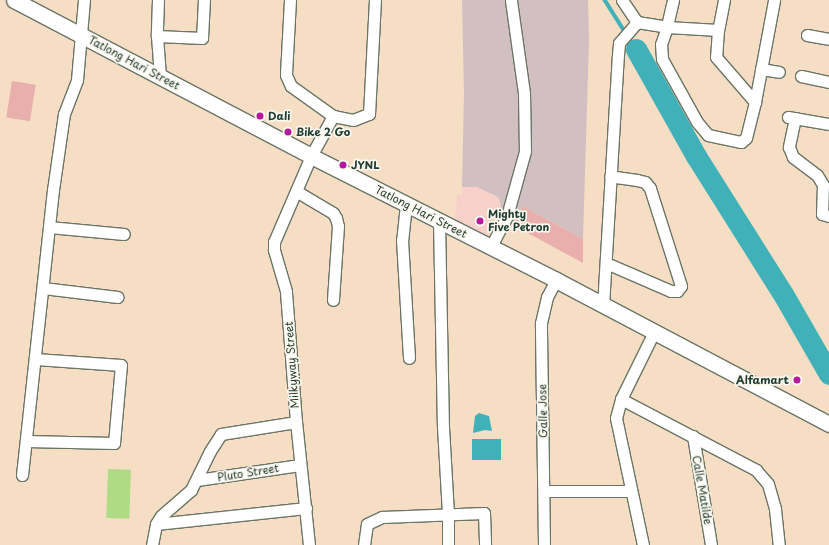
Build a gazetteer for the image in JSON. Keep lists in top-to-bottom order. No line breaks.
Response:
{"streets":{"street":["Tatlong Hari Street","Milkyway Street","Galle Jose","Pluto Street","Calle Matilde"]},"crossings":[["Tatlong Hari Street","Milkyway Street"],["Tatlong Hari Street","Galle Jose"],["Milkyway Street","Pluto Street"]],"places":["Dali","Bike 2 Go","JYNL","Mighty Five Petron","Alfamart"]}
